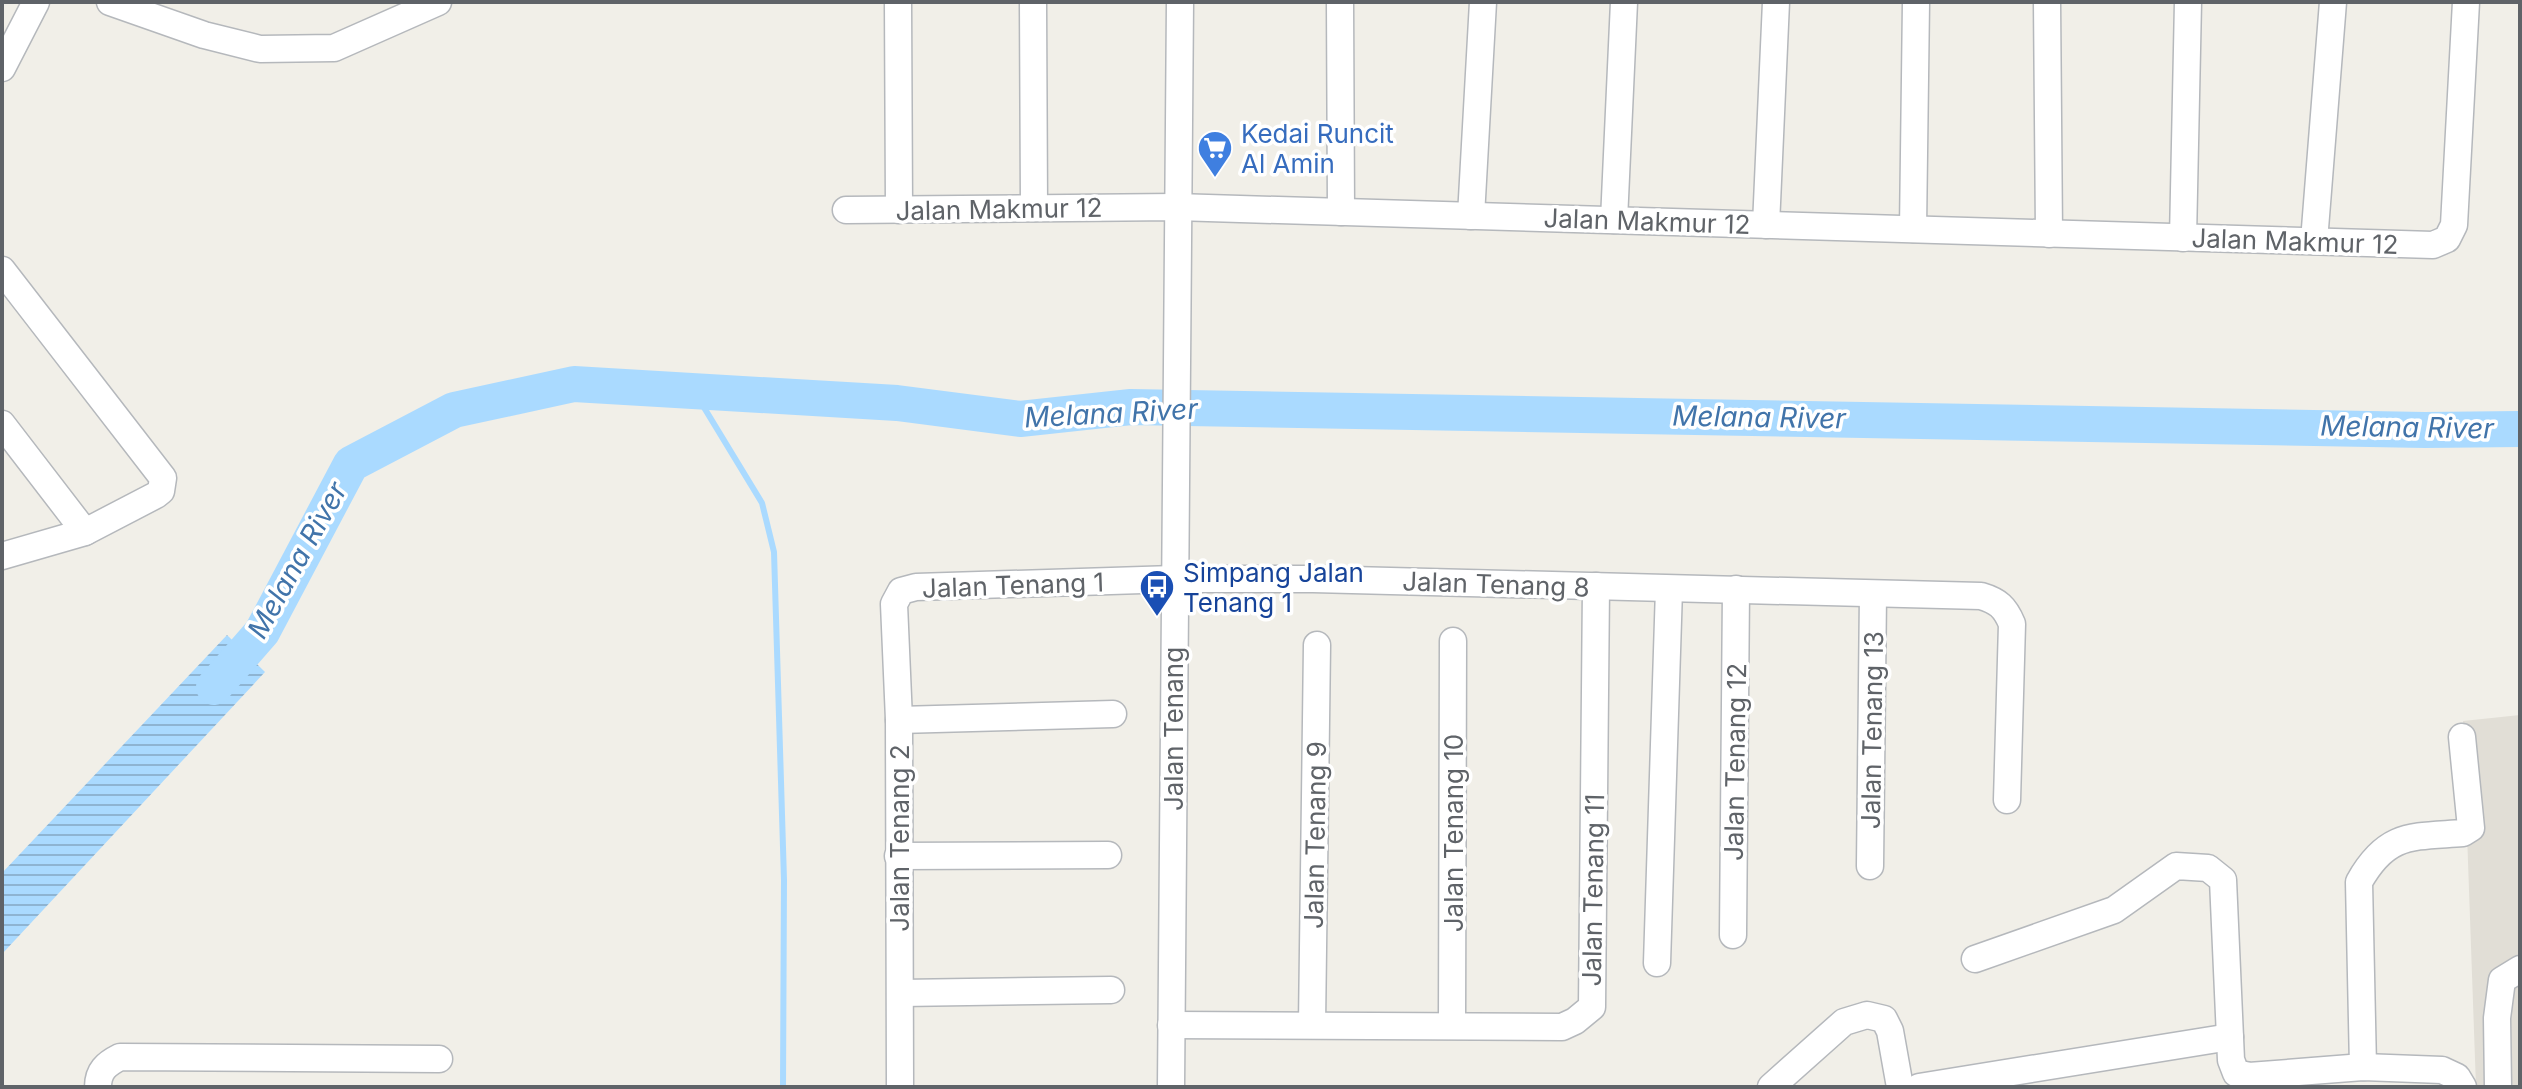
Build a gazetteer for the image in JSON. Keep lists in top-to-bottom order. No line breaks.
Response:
{"streets":{"street":["Jalan Makmur 12","Jalan Tenang 8","Jalan Tenang 1","Jalan Tenang","Jalan Tenang 13","Jalan Tenang 12","Jalan Tenang 10","Jalan Tenang 9","Jalan Tenang 2","Jalan Tenang 11"]},"crossings":[["Jalan Makmur 12","Jalan Tenang"],["Jalan Tenang 8","Jalan Tenang 1"],["Jalan Tenang 8","Jalan Tenang"],["Jalan Tenang 8","Jalan Tenang 13"],["Jalan Tenang 8","Jalan Tenang 12"],["Jalan Tenang 8","Jalan Tenang 11"],["Jalan Tenang 1","Jalan Tenang"],["Jalan Tenang 1","Jalan Tenang 2"],["Jalan Tenang","Jalan Tenang 11"],["Jalan Tenang 10","Jalan Tenang 11"],["Jalan Tenang 9","Jalan Tenang 11"]],"water":["Melana River"],"places":{"supermarket":["Kedai Runcit Al Amin"],"bus stop":["Simpang Jalan Tenang 1"]}}
